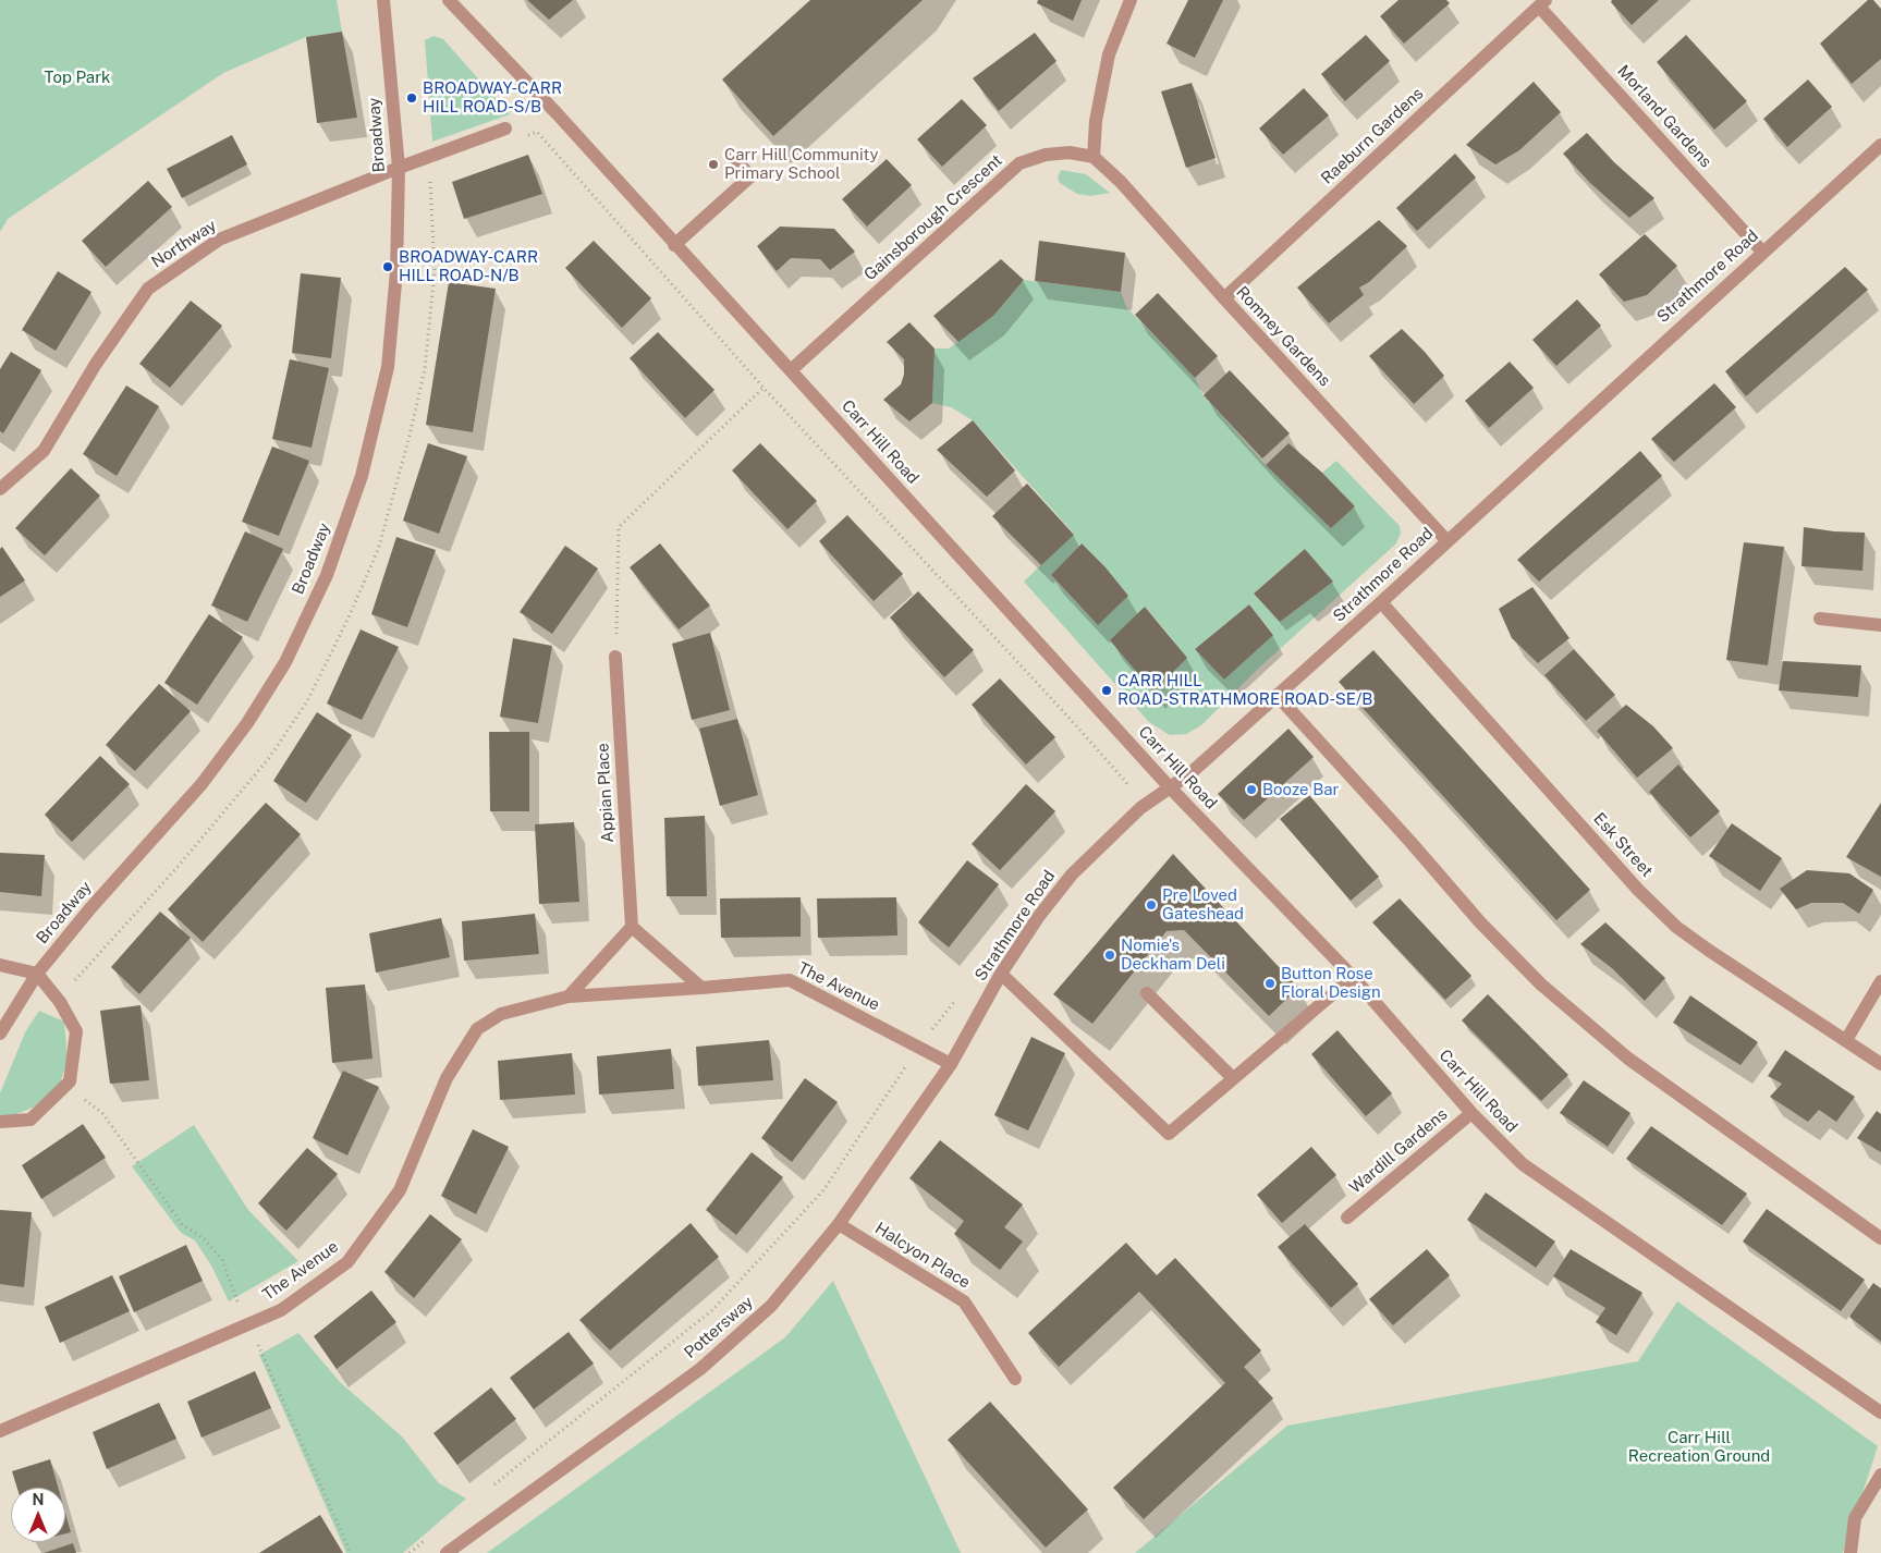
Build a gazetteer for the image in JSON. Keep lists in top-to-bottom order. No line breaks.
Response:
{"streets":{"street":["Morland Gardens","Broadway","Raeburn Gardens","Gainsborough Crescent","Northway","Strathmore Road","Romney Gardens","Carr Hill Road","Appian Place","Esk Street","The Avenue","Wardill Gardens","Halcyon Place","Pottersway"]},"crossings":[["Morland Gardens","Raeburn Gardens"],["Morland Gardens","Strathmore Road"],["Broadway","Northway"],["Raeburn Gardens","Romney Gardens"],["Gainsborough Crescent","Romney Gardens"],["Gainsborough Crescent","Carr Hill Road"],["Strathmore Road","Romney Gardens"],["Strathmore Road","Carr Hill Road"],["Strathmore Road","Esk Street"],["Strathmore Road","The Avenue"],["Strathmore Road","Pottersway"],["Carr Hill Road","Wardill Gardens"],["The Avenue","Pottersway"],["Halcyon Place","Pottersway"]],"parks":["Top Park","Carr Hill Recreation Ground"],"places":["BROADWAY-CARR HILL ROAD-S/B","Carr Hill Community Primary School","BROADWAY-CARR HILL ROAD-N/B","CARR HILL ROAD-STRATHMORE ROAD-SE/B","Booze Bar","Pre Loved Gateshead","Nomie's Deckham Deli","Button Rose Floral Design"],"north":"top"}
